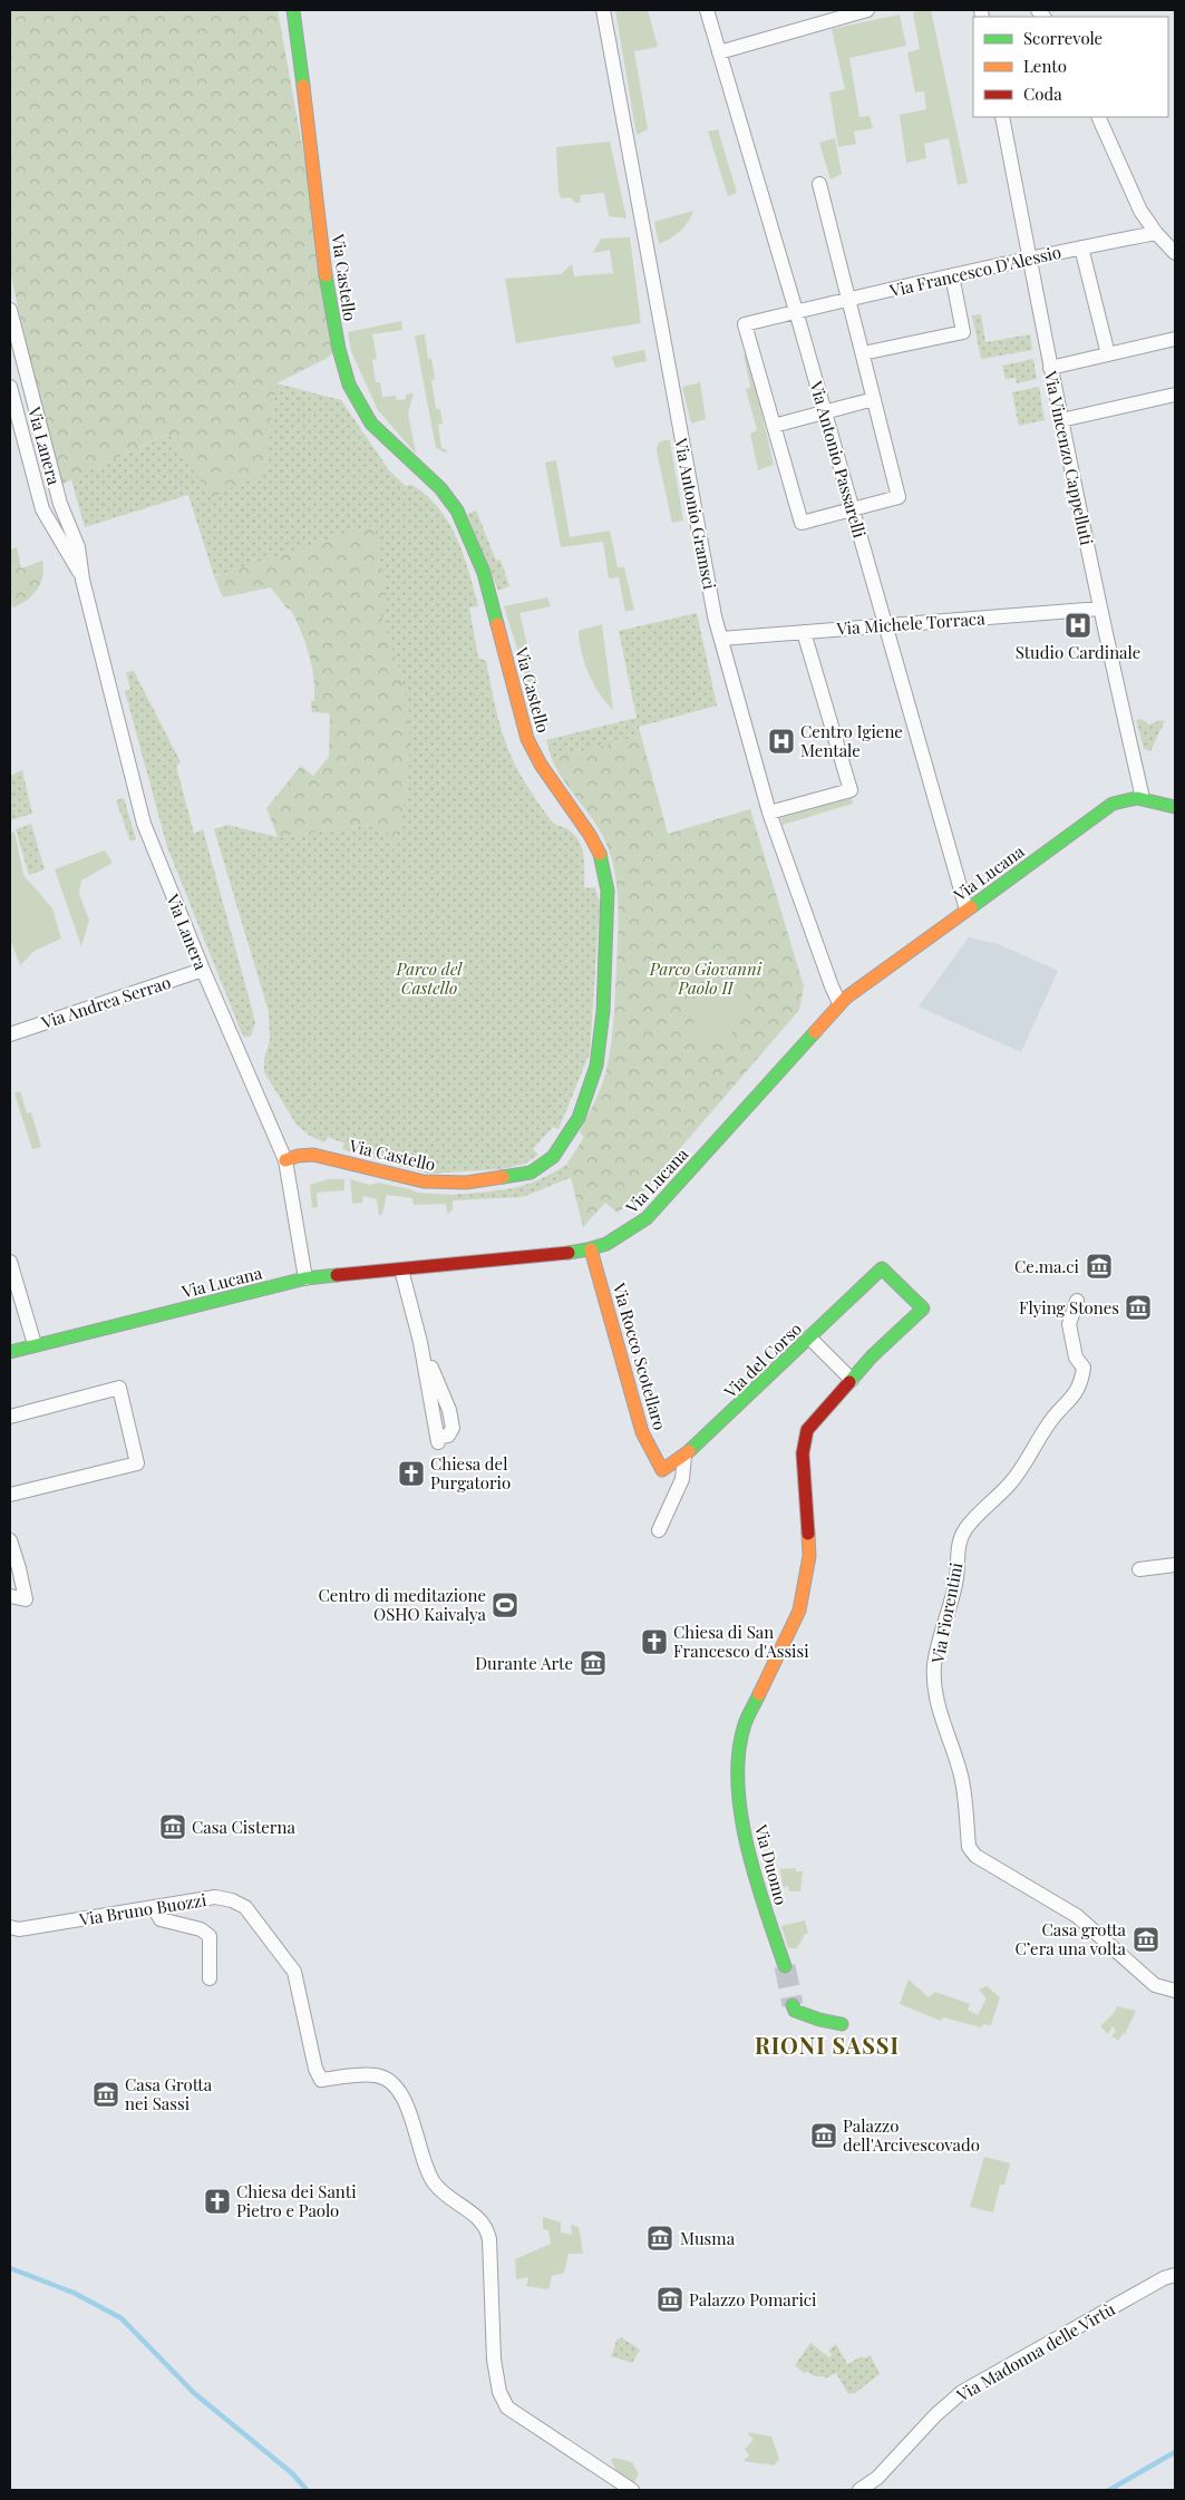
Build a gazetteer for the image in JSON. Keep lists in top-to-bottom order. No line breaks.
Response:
{"streets":{"street":["Via Francesco D'Alessio","Via Castello","Via Lanera","Via Vincenzo Cappelluti","Via Antonio Passarelli","Via Antonio Gramsci","Via Michele Torraca","Via Lucana","Via Andrea Serrao","Via Rocco Scotellaro","Via del Corso","Via Fiorentini","Via Duomo","Via Bruno Buozzi","Via Madonna delle Virtù"]},"crossings":[["Via Francesco D'Alessio","Via Vincenzo Cappelluti"],["Via Francesco D'Alessio","Via Antonio Passarelli"],["Via Castello","Via Lanera"],["Via Lanera","Via Lucana"],["Via Lanera","Via Andrea Serrao"],["Via Vincenzo Cappelluti","Via Michele Torraca"],["Via Vincenzo Cappelluti","Via Lucana"],["Via Antonio Passarelli","Via Michele Torraca"],["Via Antonio Passarelli","Via Lucana"],["Via Antonio Gramsci","Via Michele Torraca"],["Via Antonio Gramsci","Via Lucana"],["Via Lucana","Via Rocco Scotellaro"],["Via Rocco Scotellaro","Via del Corso"],["Via del Corso","Via Duomo"]],"districts":["RIONI SASSI"],"parks":["Parco del Castello","Parco Giovanni Paolo II"],"places":{"hospital":["Studio Cardinale","Centro Igiene Mentale"],"museum":["Ce.ma.ci","Flying Stones","Durante Arte","Casa Cisterna","Casa grotta C’era una volta","Casa Grotta nei Sassi","Palazzo dell'Arcivescovado","Musma","Palazzo Pomarici"],"church":["Chiesa del Purgatorio","Chiesa di San Francesco d'Assisi","Chiesa dei Santi Pietro e Paolo"],"sports":["Centro di meditazione OSHO Kaivalya"]},"legend":["Scorrevole","Lento","Coda"]}
